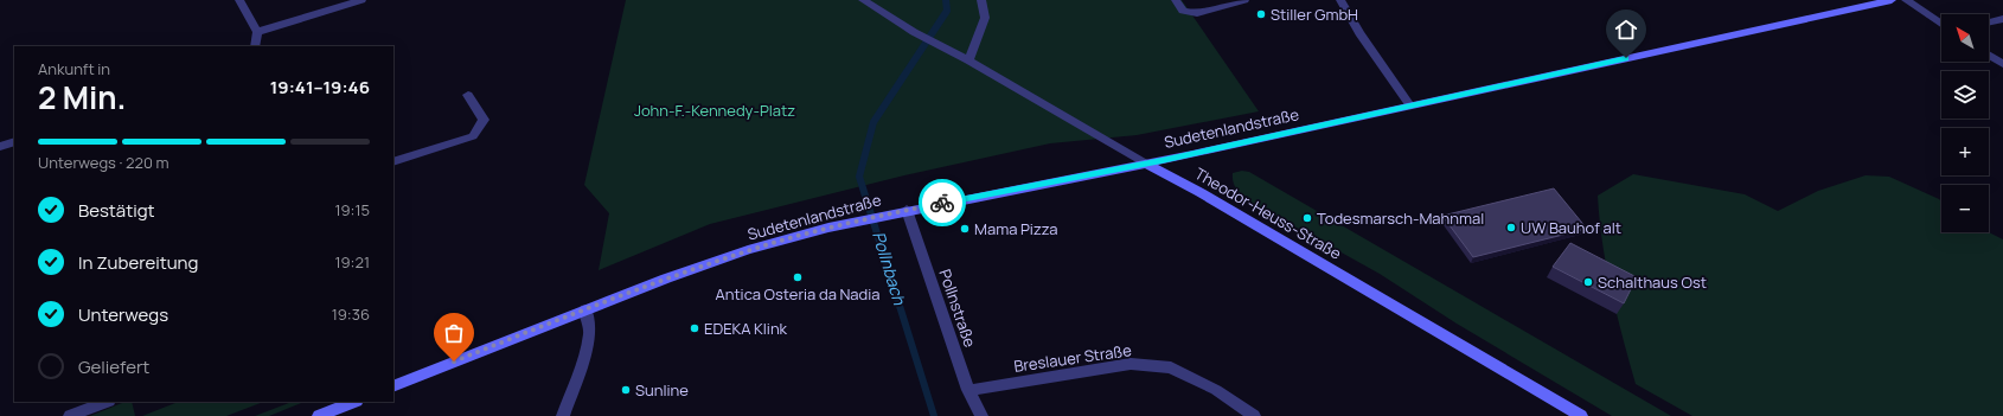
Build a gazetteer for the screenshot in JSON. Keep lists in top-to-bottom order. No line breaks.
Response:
{"streets":{"street":["Sudetenlandstraße","Theodor-Heuss-Straße","Pollnstraße","Breslauer Straße"]},"crossings":[["Sudetenlandstraße","Theodor-Heuss-Straße"],["Sudetenlandstraße","Pollnstraße"],["Pollnstraße","Breslauer Straße"]],"water":["Pollnbach"],"parks":["John-F.-Kennedy-Platz"],"places":["Stiller GmbH","Todesmarsch-Mahnmal","UW Bauhof alt","Mama Pizza","Antica Osteria da Nadia","Schalthaus Ost","EDEKA Klink","Sunline"],"north":"top left","page":{"map_buttons":["+","−"],"heading":["2 Min.","Ankunft in","19:41–19:46"],"bar":"Unterwegs · 220 m","list":[["Bestätigt","19:15"],["In Zubereitung","19:21"],["Unterwegs","19:36"],"Geliefert"]}}
